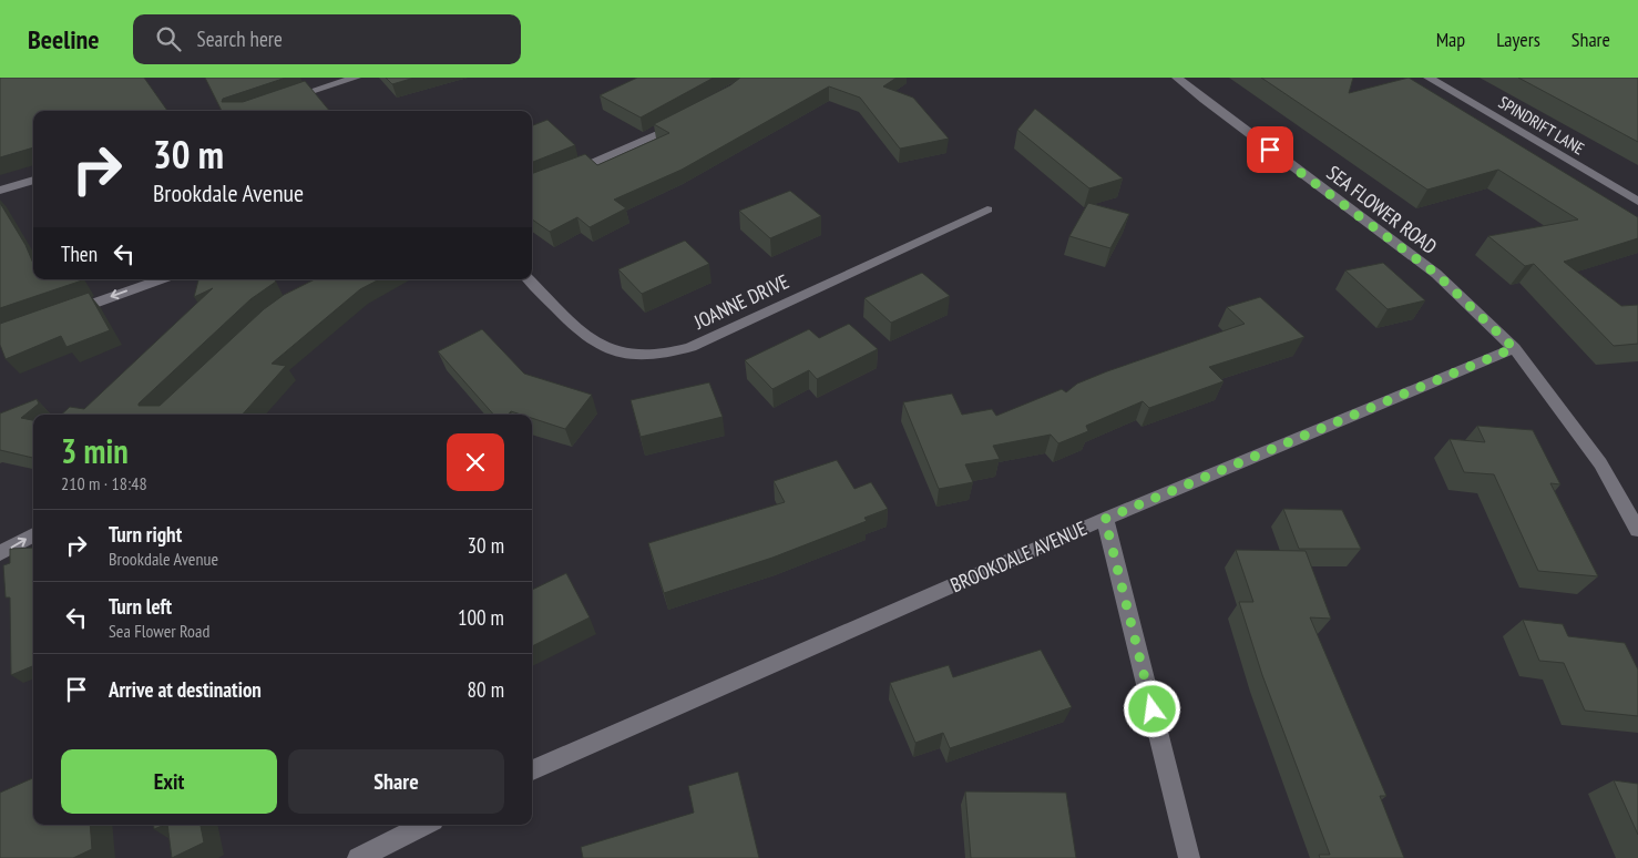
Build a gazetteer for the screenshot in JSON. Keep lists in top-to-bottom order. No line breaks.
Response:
{"streets":{"street":["SPINDRIFT LANE","SEA FLOWER ROAD","JOANNE DRIVE","BROOKDALE AVENUE"]},"crossings":[["SEA FLOWER ROAD","BROOKDALE AVENUE"]],"page":{"header":"Beeline","search":"Search here","nav":["Map","Layers","Share"],"turn":["30 m","Brookdale Avenue"],"then":"Then","heading":["3 min","210 m · 18:48"],"list":[{"name":"Turn right","note":"Brookdale Avenue","value":"30 m"},{"name":"Turn left","note":"Sea Flower Road","value":"100 m"},{"name":"Arrive at destination","value":"80 m"}],"buttons":["Exit","Share"]}}
